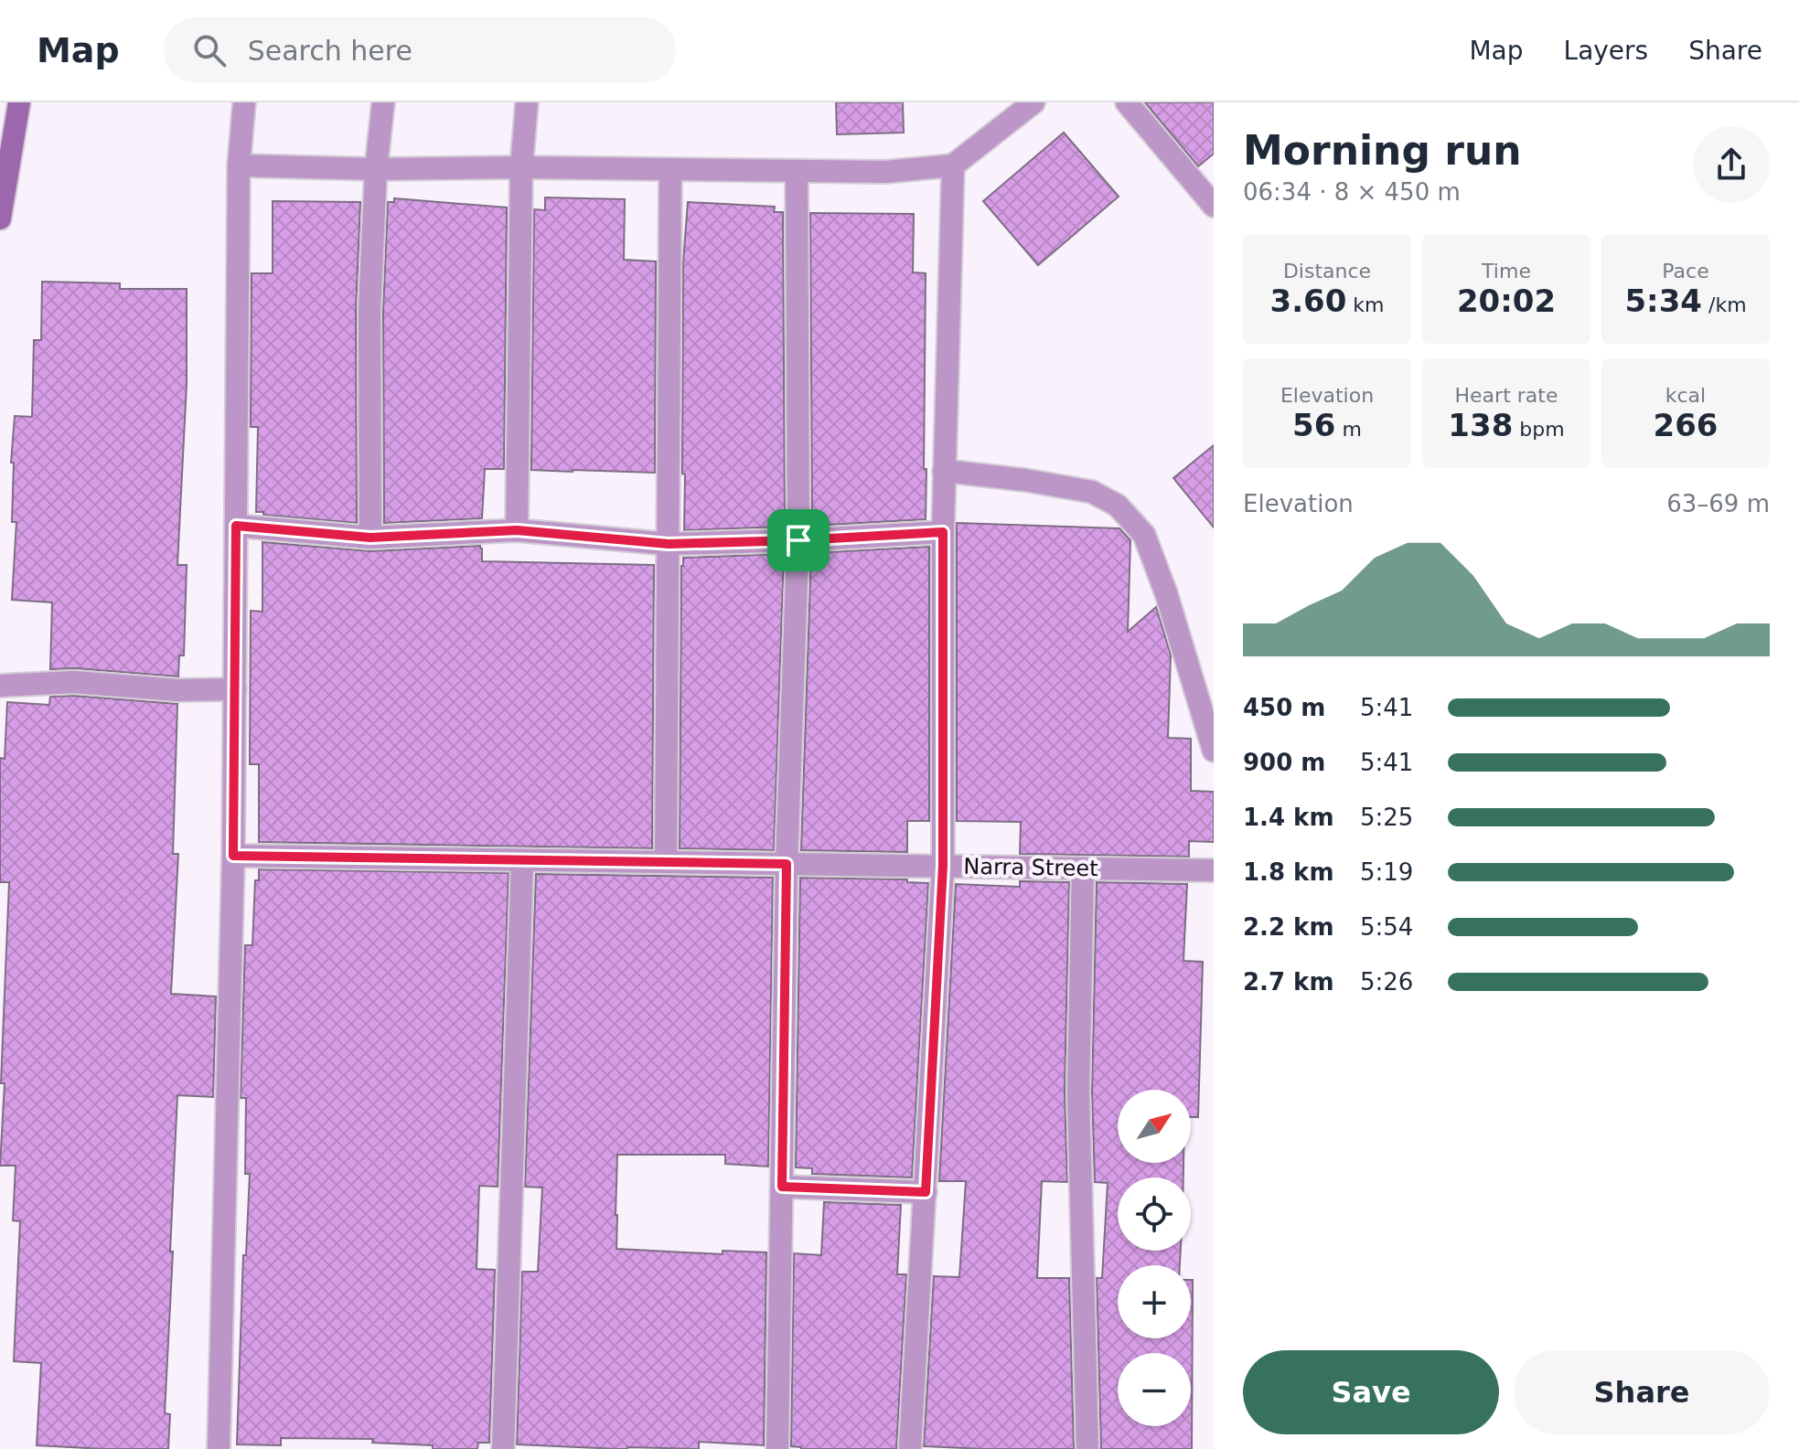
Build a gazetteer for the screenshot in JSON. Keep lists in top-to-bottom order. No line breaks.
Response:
{"streets":{"street":["Narra Street"]},"north":"top right","page":{"header":"Map","search":"Search here","nav":["Map","Layers","Share"],"heading":["Morning run","06:34 · 8 × 450 m"],"stats":[["Distance","3.60 km"],["Time","20:02"],["Pace","5:34 /km"],["Elevation","56 m"],["Heart rate","138 bpm"],["kcal","266"]],"chart":["Elevation","63–69 m"],"list":[{"name":"450 m","note":"5:41"},{"name":"900 m","note":"5:41"},{"name":"1.4 km","note":"5:25"},{"name":"1.8 km","note":"5:19"},{"name":"2.2 km","note":"5:54"},{"name":"2.7 km","note":"5:26"}],"map_buttons":["+","−"],"buttons":["Save","Share"]}}
